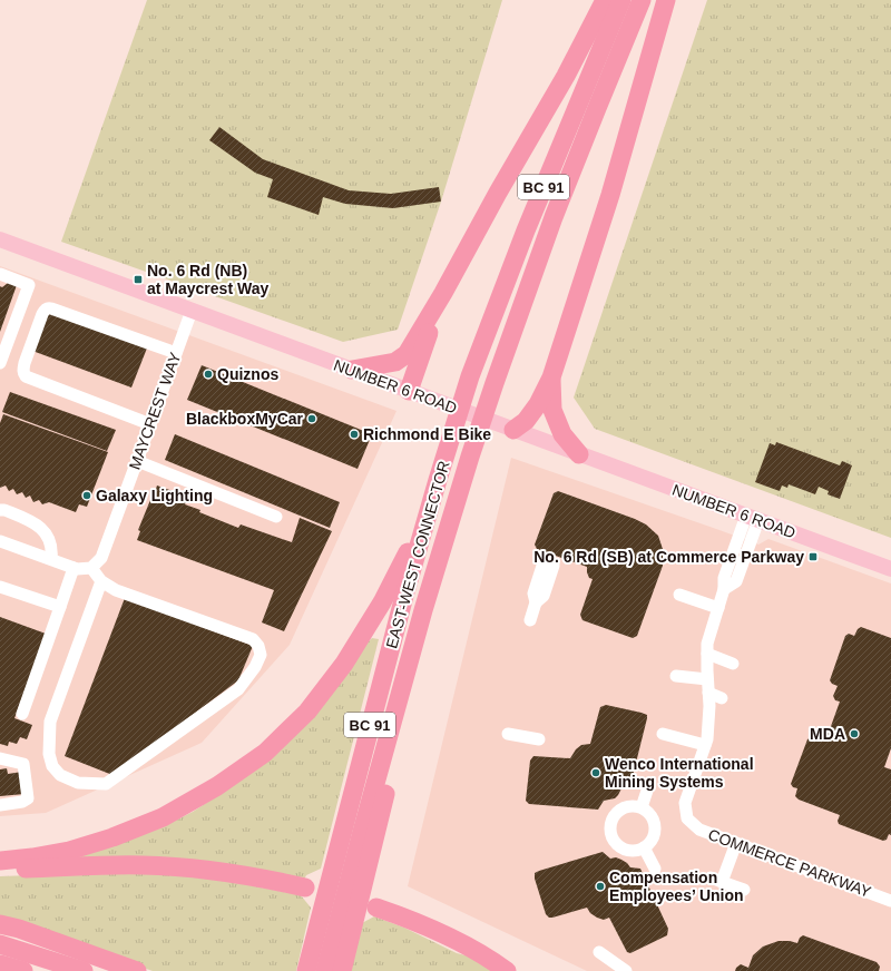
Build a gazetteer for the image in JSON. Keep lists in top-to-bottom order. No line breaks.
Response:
{"streets":{"highway":["BC 91","EAST-WEST CONNECTOR"],"main road":["NUMBER 6 ROAD"],"street":["MAYCREST WAY","COMMERCE PARKWAY"]},"crossings":[["NUMBER 6 ROAD","MAYCREST WAY"],["NUMBER 6 ROAD","COMMERCE PARKWAY"]],"places":{"transit":["No. 6 Rd (NB) at Maycrest Way","No. 6 Rd (SB) at Commerce Parkway"],"other":["Quiznos","BlackboxMyCar","Richmond E Bike","Galaxy Lighting","MDA","Wenco International Mining Systems","Compensation Employees’ Union"]}}
